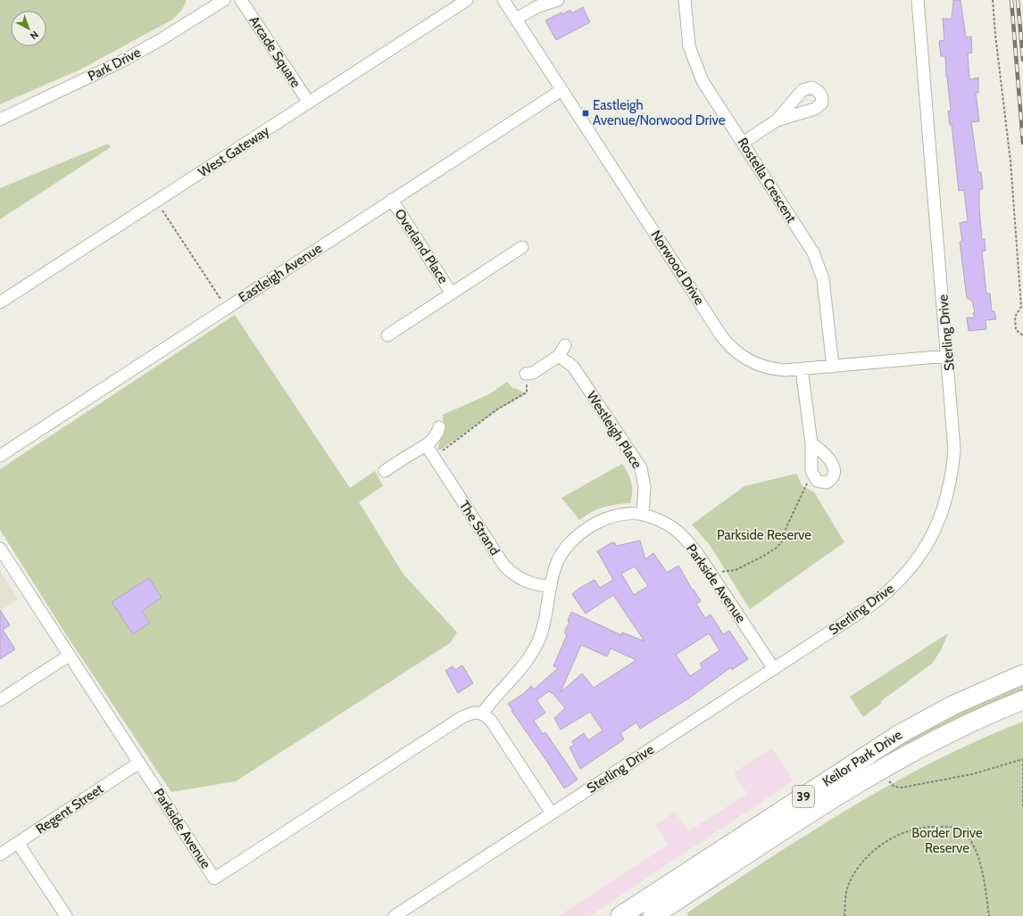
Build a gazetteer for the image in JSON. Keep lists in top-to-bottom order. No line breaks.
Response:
{"streets":{"main road":["Keilor Park Drive","39"],"street":["Arcade Square","Park Drive","West Gateway","Rostella Crescent","Overland Place","Norwood Drive","Eastleigh Avenue","Sterling Drive","Westleigh Place","The Strand","Parkside Avenue","Regent Street"]},"crossings":[["Arcade Square","West Gateway"],["Rostella Crescent","Norwood Drive"],["Overland Place","Eastleigh Avenue"],["Norwood Drive","Eastleigh Avenue"],["Norwood Drive","Sterling Drive"],["Sterling Drive","Parkside Avenue"],["Westleigh Place","Parkside Avenue"],["The Strand","Parkside Avenue"],["Parkside Avenue","Regent Street"]],"parks":["Parkside Reserve","Border Drive Reserve"],"places":{"transit":["Eastleigh Avenue/Norwood Drive"]},"north":"bottom right"}
